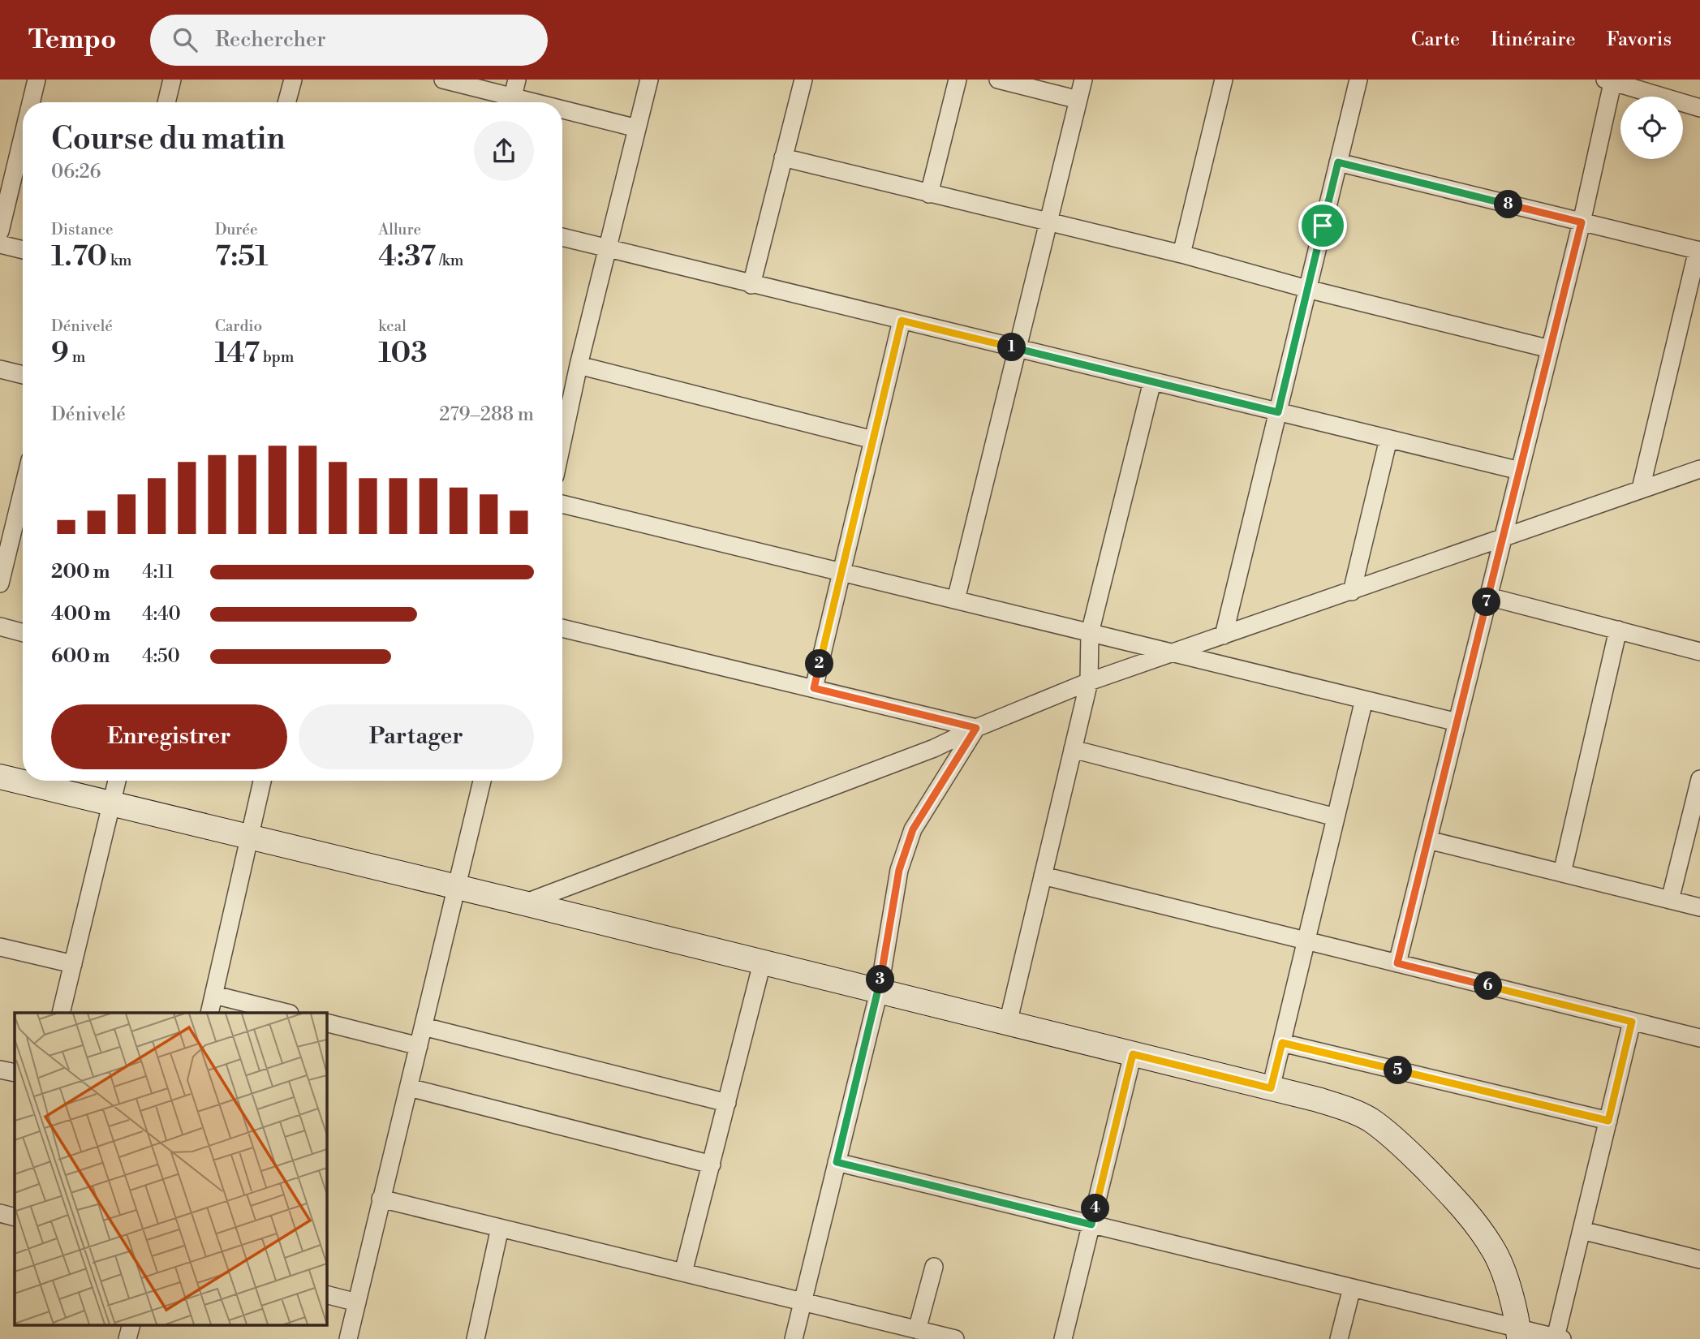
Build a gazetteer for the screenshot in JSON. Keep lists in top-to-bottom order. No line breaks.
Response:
{"page":{"header":"Tempo","search":"Rechercher","nav":["Carte","Itinéraire","Favoris"],"heading":["Course du matin","06:26"],"pins":["8","1","7","2","3","6","5","4"],"stats":[["Distance","1.70 km"],["Durée","7:51"],["Allure","4:37 /km"],["Dénivelé","9 m"],["Cardio","147 bpm"],["kcal","103"]],"chart":["Dénivelé","279–288 m"],"list":[{"name":"200 m","note":"4:11"},{"name":"400 m","note":"4:40"},{"name":"600 m","note":"4:50"}],"buttons":["Enregistrer","Partager"]}}
